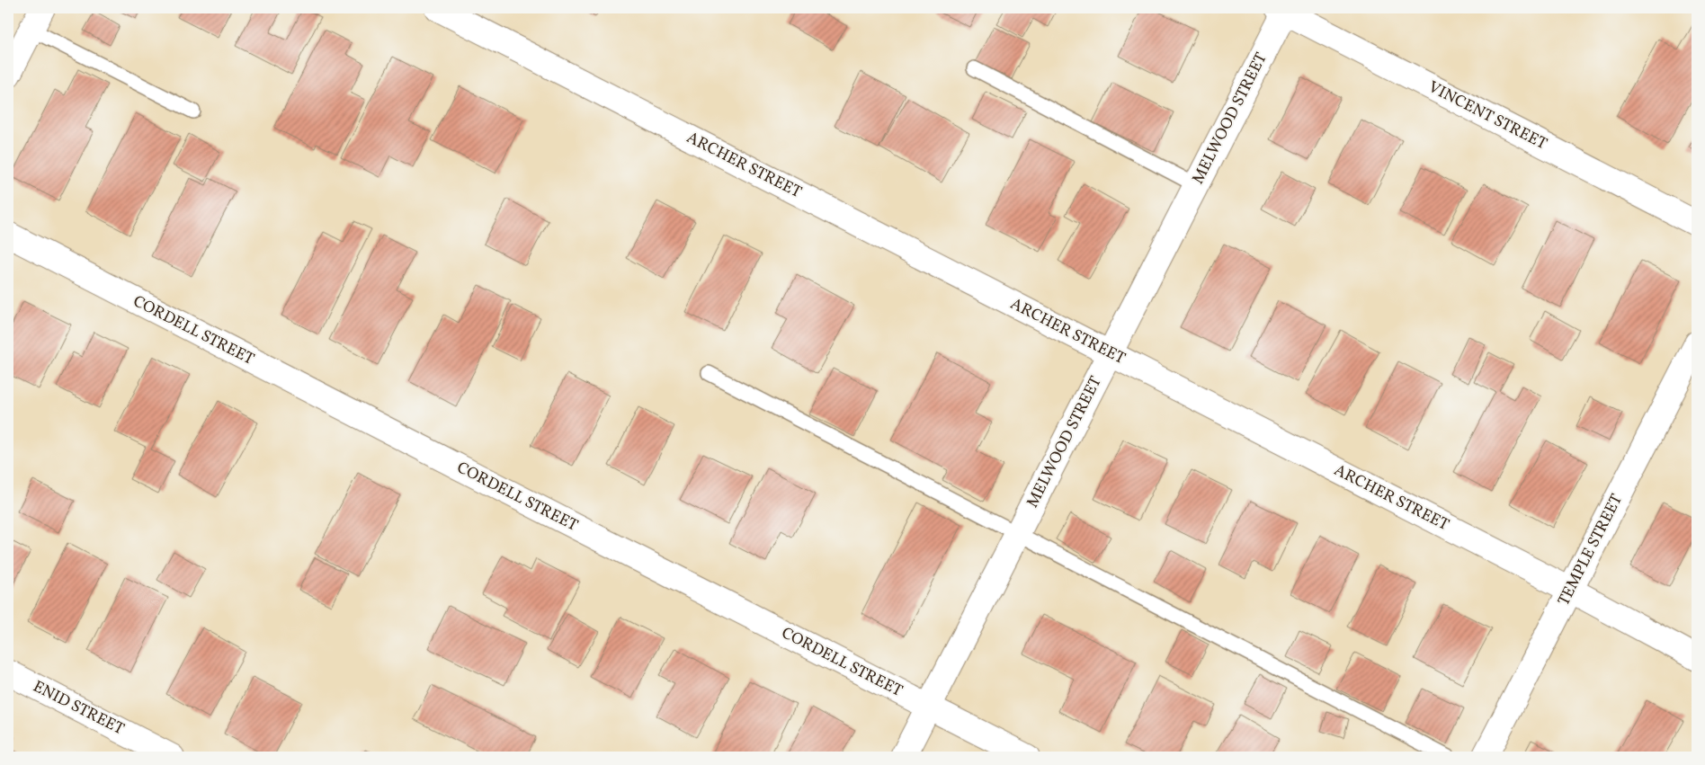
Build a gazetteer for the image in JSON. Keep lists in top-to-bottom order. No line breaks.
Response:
{"streets":{"street":["VINCENT STREET","MELWOOD STREET","ARCHER STREET","CORDELL STREET","TEMPLE STREET","ENID STREET"]},"crossings":[["VINCENT STREET","MELWOOD STREET"],["MELWOOD STREET","ARCHER STREET"],["MELWOOD STREET","CORDELL STREET"],["ARCHER STREET","TEMPLE STREET"]]}
